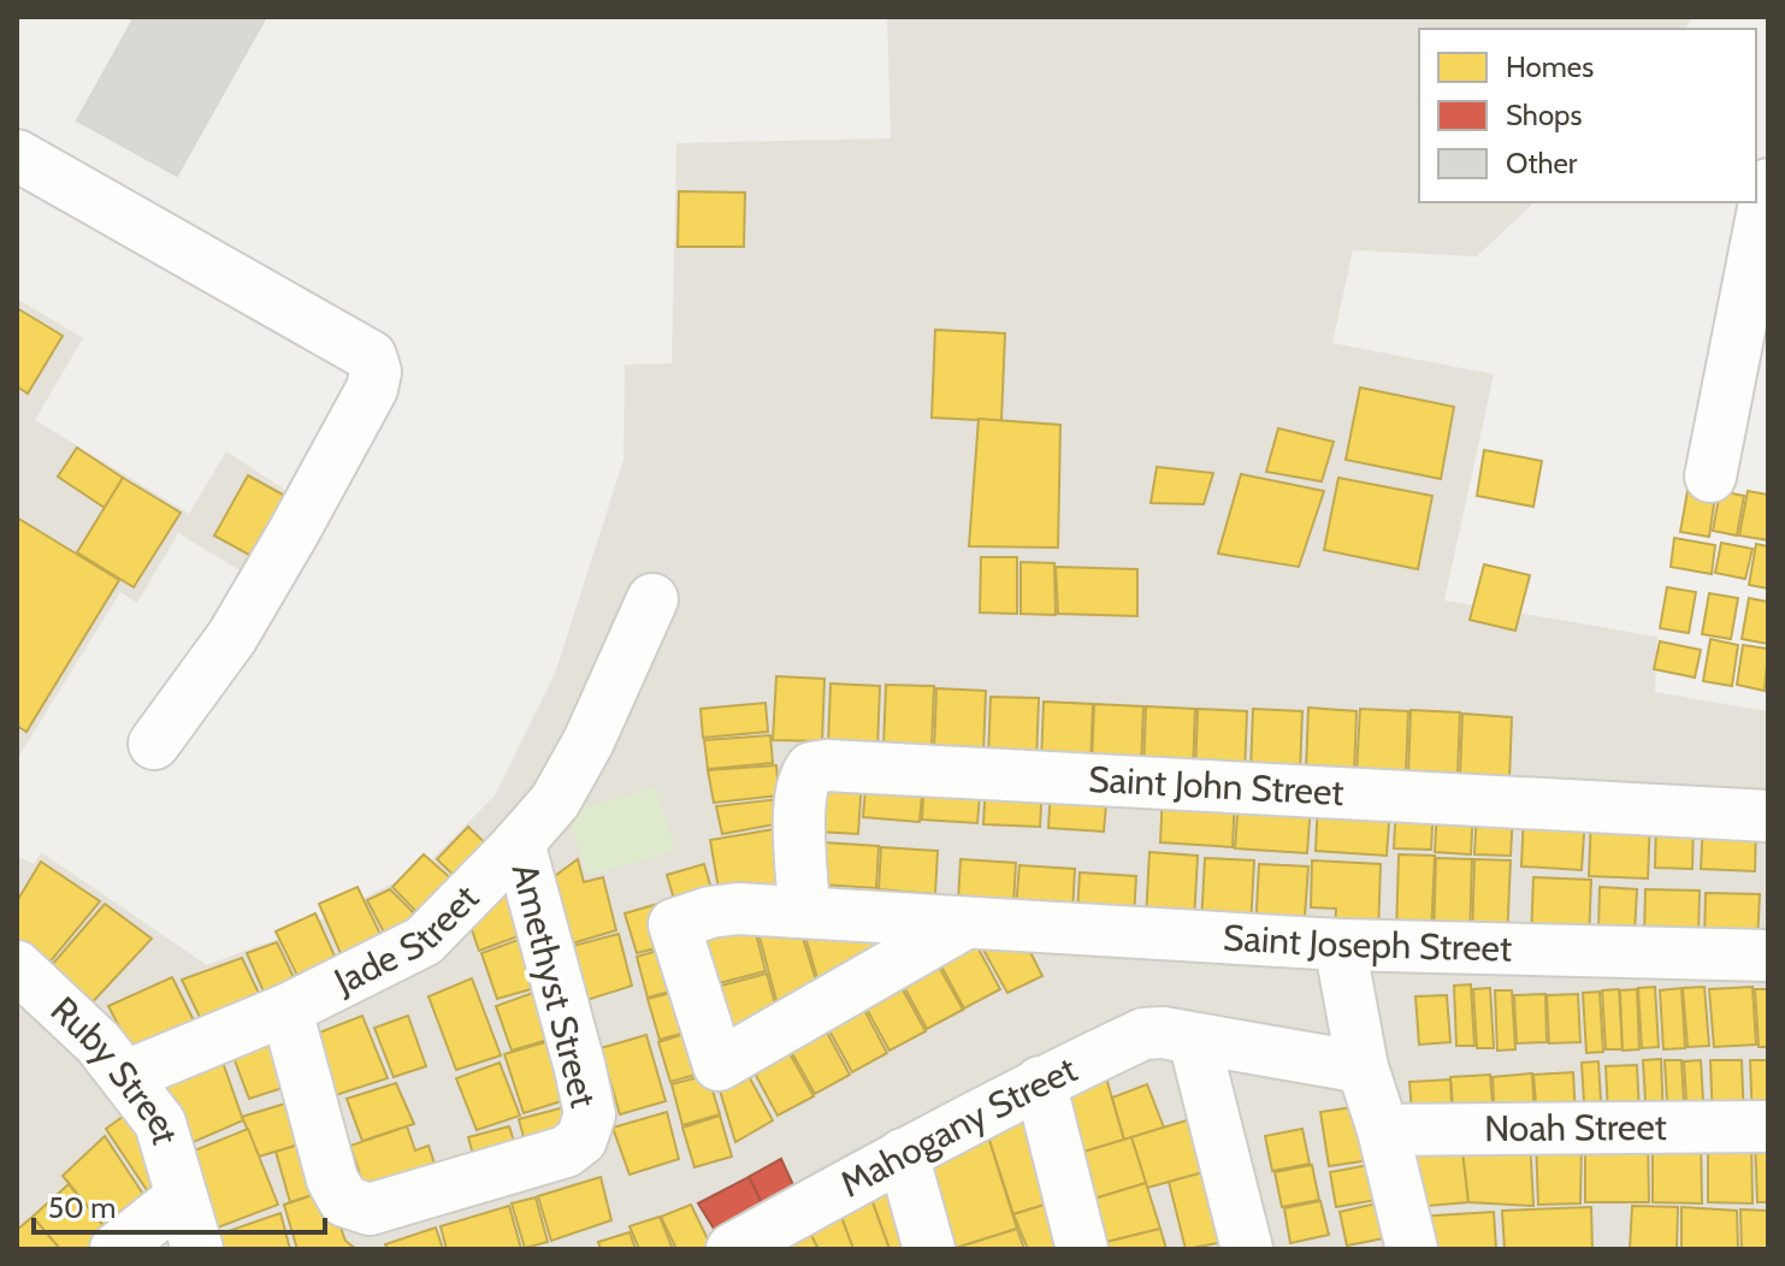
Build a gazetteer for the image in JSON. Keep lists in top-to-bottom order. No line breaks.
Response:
{"streets":{"street":["Saint John Street","Jade Street","Saint Joseph Street","Amethyst Street","Ruby Street","Mahogany Street","Noah Street"]},"crossings":[["Saint John Street","Saint Joseph Street"],["Jade Street","Amethyst Street"],["Jade Street","Ruby Street"]],"legend":["Homes","Shops","Other"],"scale_bar":"50 m"}
